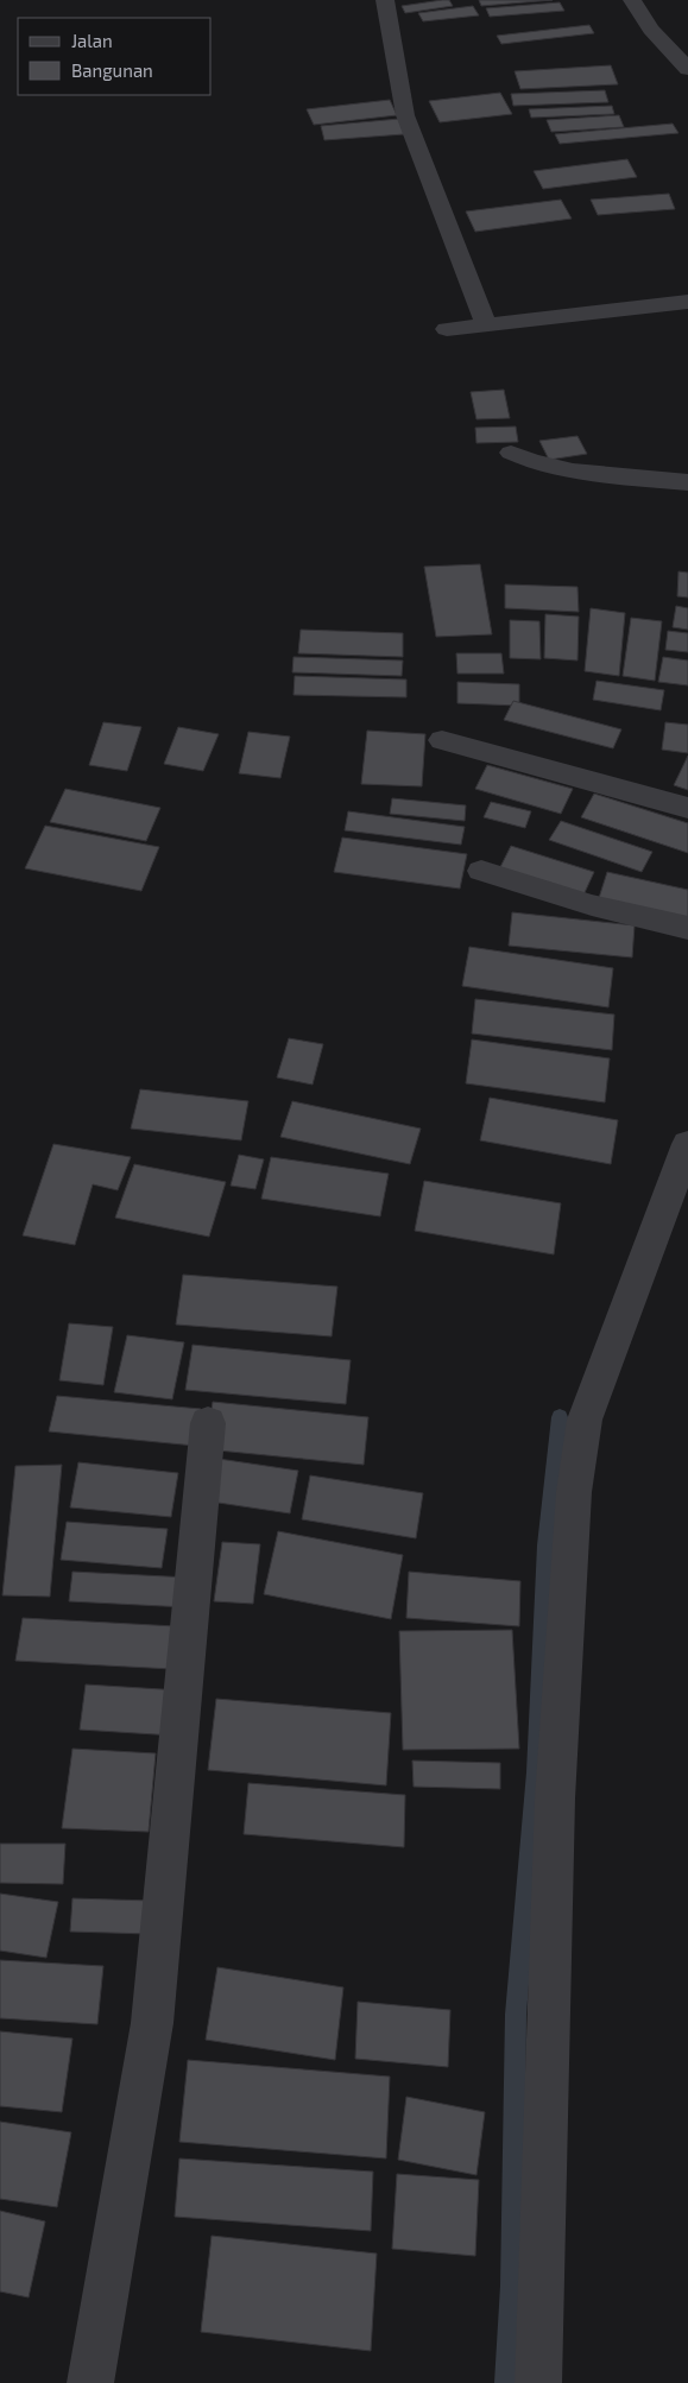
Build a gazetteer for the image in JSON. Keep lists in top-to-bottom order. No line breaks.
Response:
{"legend":["Jalan","Bangunan"]}
